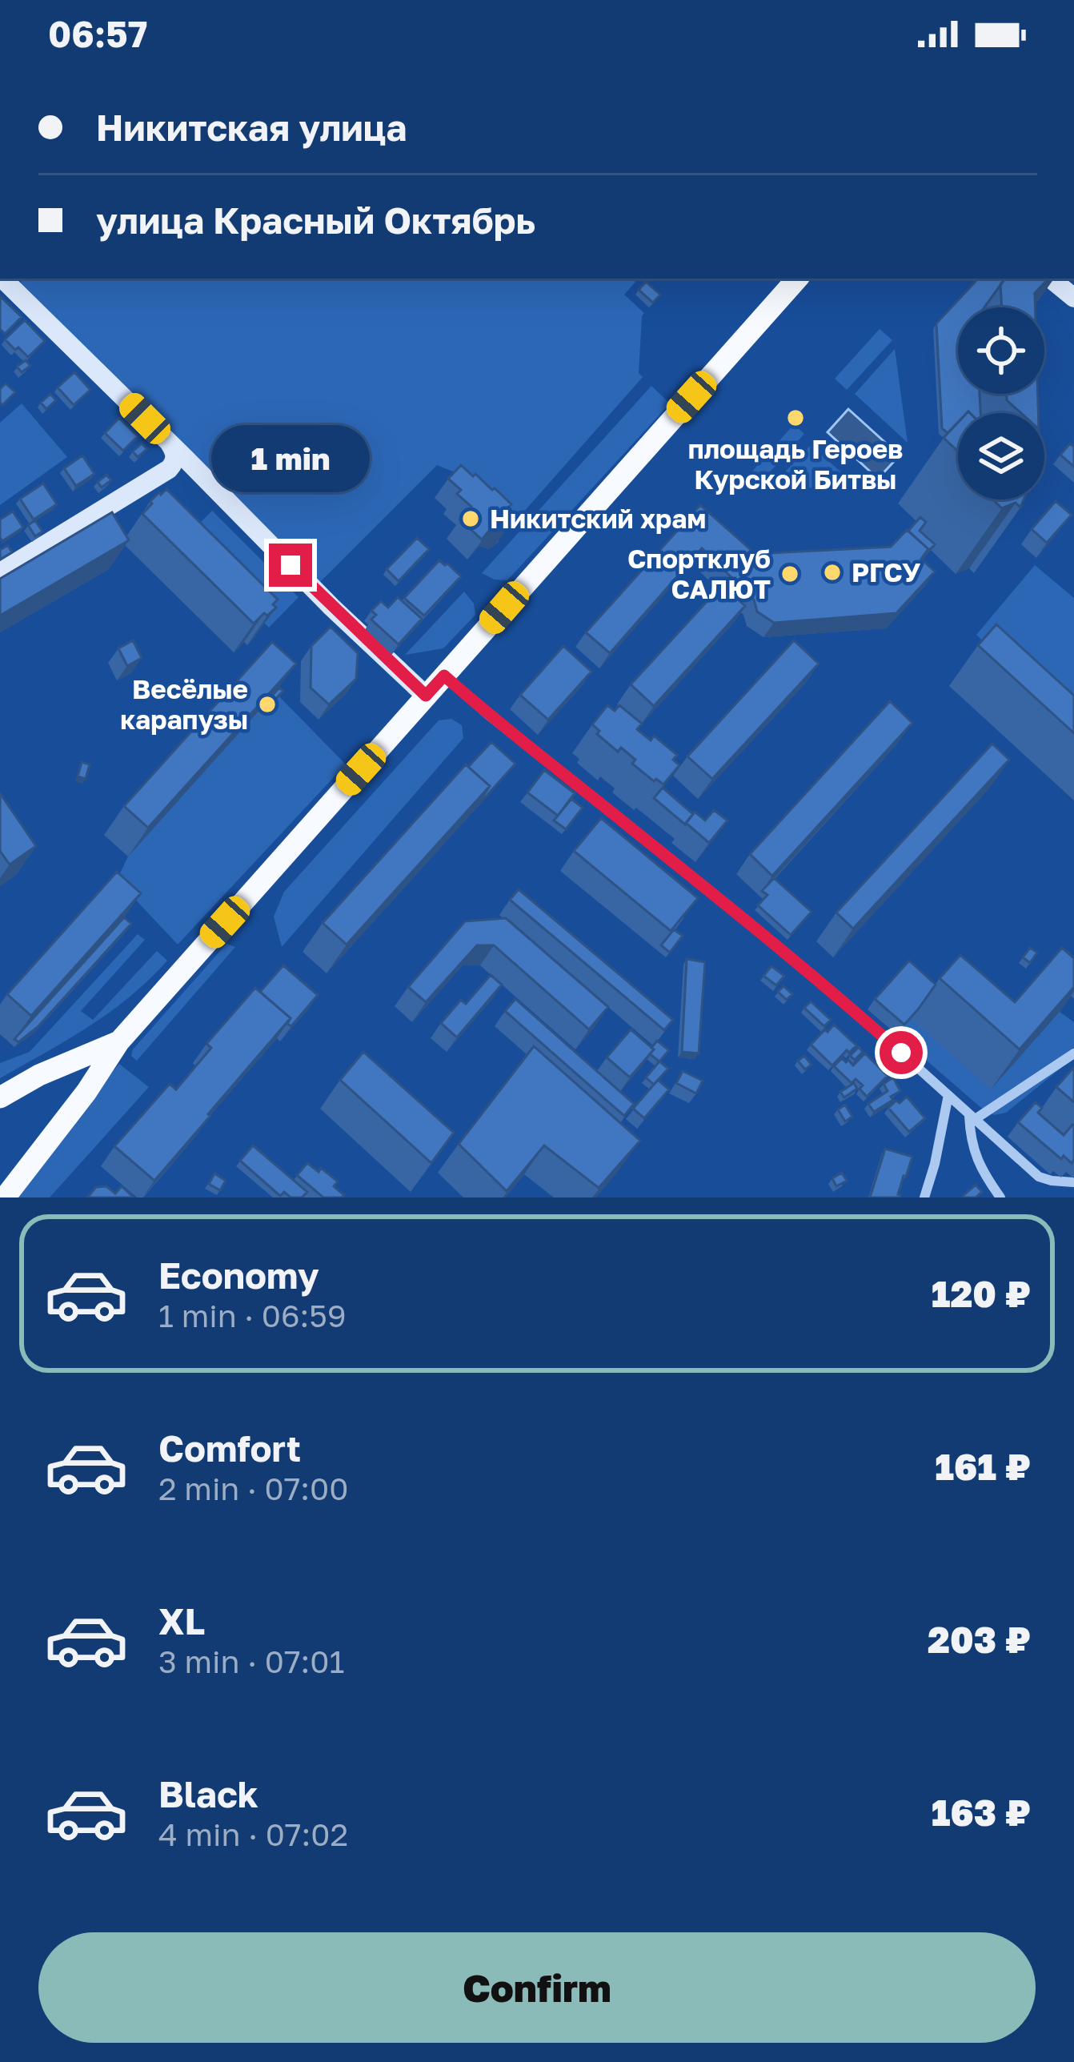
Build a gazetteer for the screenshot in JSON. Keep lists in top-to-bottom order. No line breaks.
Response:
{"places":["площадь Героев Курской Битвы","Никитский храм","РГСУ","Спортклуб САЛЮТ","Весёлые карапузы"],"page":{"status":"06:57","banner":["Никитская улица","улица Красный Октябрь"],"bubble":"1 min","list":[{"name":"Economy","note":"1 min · 06:59","value":"120 ₽"},{"name":"Comfort","note":"2 min · 07:00","value":"161 ₽"},{"name":"XL","note":"3 min · 07:01","value":"203 ₽"},{"name":"Black","note":"4 min · 07:02","value":"163 ₽"}],"buttons":"Confirm"}}
